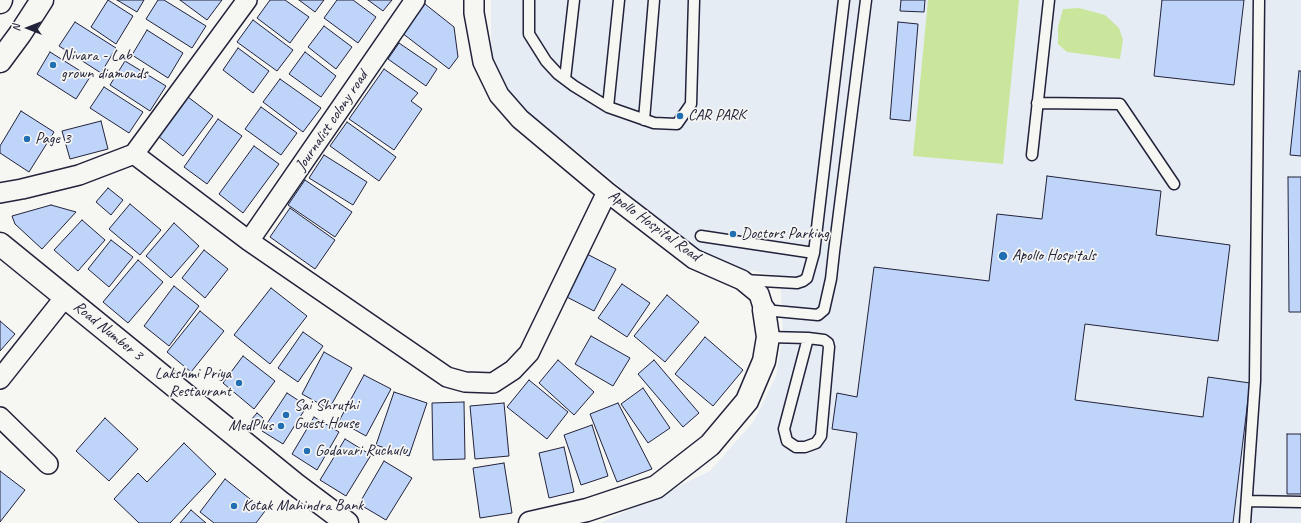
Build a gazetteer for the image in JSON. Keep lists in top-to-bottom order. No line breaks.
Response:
{"streets":{"street":["Journalist colony road","Apollo Hospital Road","Road Number 3"]},"places":["Nivara - Lab grown diamonds","CAR PARK","Page 3","Doctors Parking","Apollo Hospitals","Lakshmi Priya Restaurant","Sai Shruthi Guest House","MedPlus","Godavari Ruchulu","Kotak Mahindra Bank"],"north":"left"}
